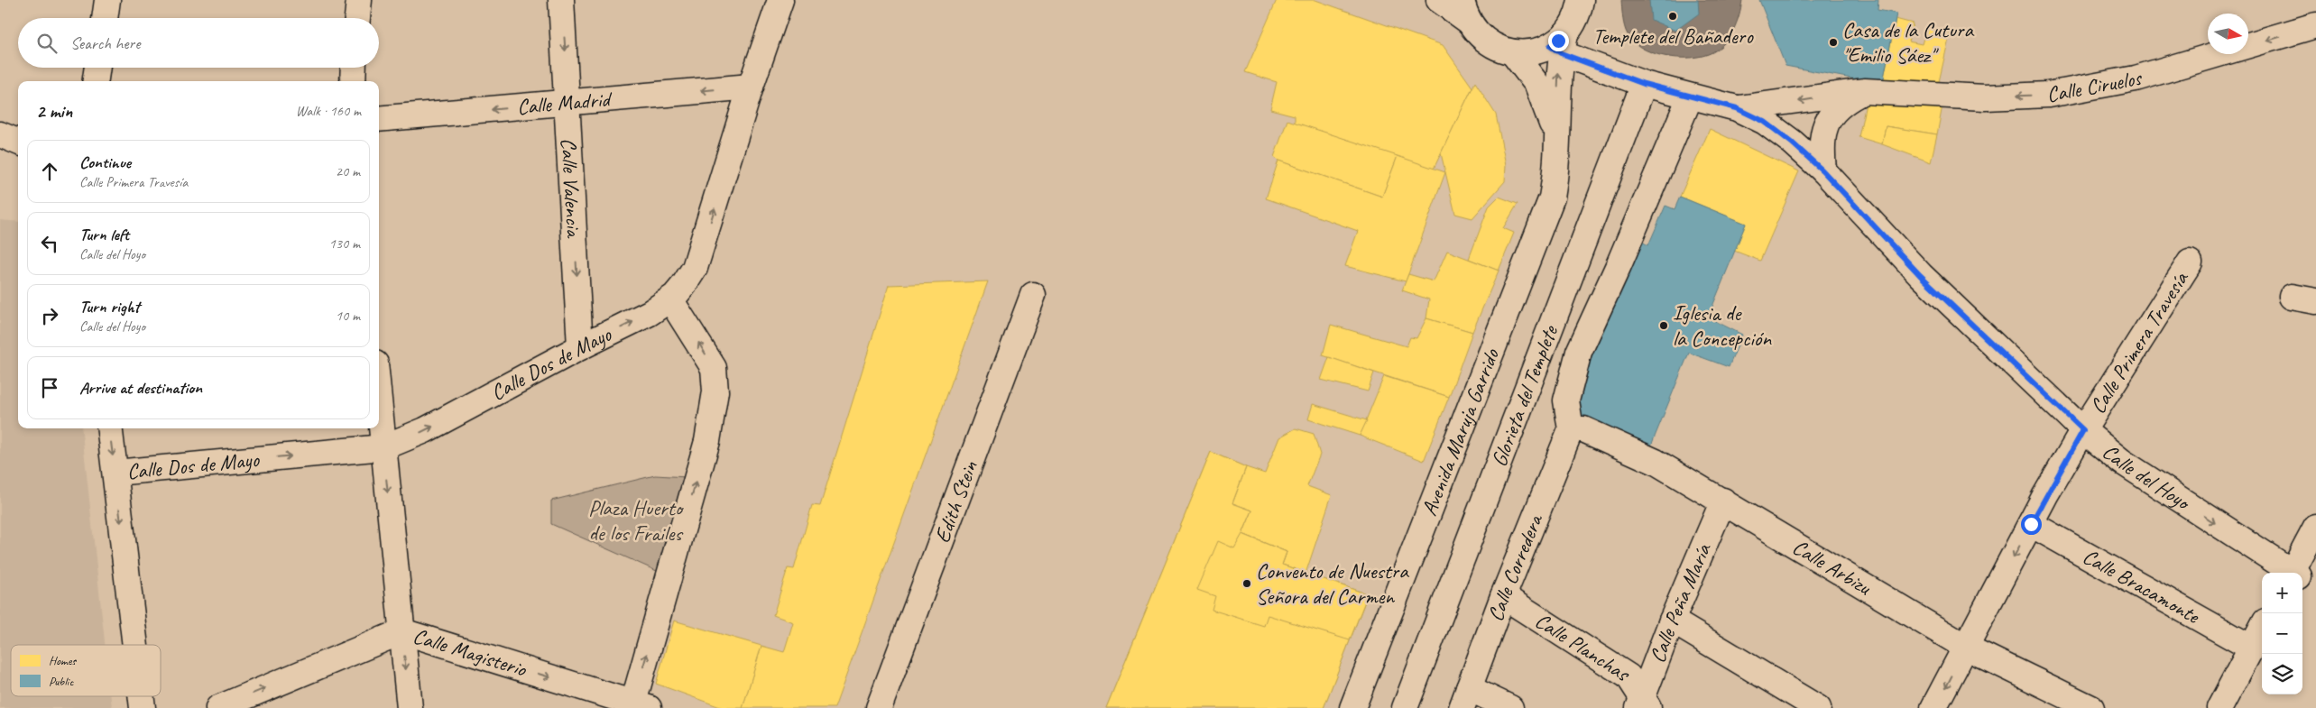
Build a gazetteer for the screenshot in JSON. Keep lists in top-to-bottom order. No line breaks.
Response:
{"streets":{"street":["Calle Ciruelos","Calle Madrid","Calle Valencia","Calle Primera Travesía","Calle Dos de Mayo","Glorieta del Templete","Avenida Maruja Garrido","Calle del Hoyo","Edith Stein","Calle Arbizu","Calle Corredera","Calle Bracamonte","Calle Peña María","Calle Planchas","Calle Magisterio"]},"crossings":[["Calle Ciruelos","Calle del Hoyo"],["Calle Madrid","Calle Valencia"],["Calle Madrid","Calle Dos de Mayo"],["Calle Valencia","Calle Dos de Mayo"],["Calle Primera Travesía","Calle del Hoyo"],["Calle Primera Travesía","Calle Arbizu"],["Calle Primera Travesía","Calle Bracamonte"],["Glorieta del Templete","Calle del Hoyo"],["Avenida Maruja Garrido","Calle del Hoyo"],["Calle Arbizu","Calle Corredera"],["Calle Arbizu","Calle Peña María"],["Calle Corredera","Calle Planchas"],["Calle Peña María","Calle Planchas"]],"one_way":["Calle Ciruelos","Calle Madrid","Calle Valencia","Calle Primera Travesía","Calle Dos de Mayo","Calle Magisterio"],"parks":["Plaza Huerto de los Frailes"],"places":["Templete del Bañadero","Casa de la Cutura \"Emilio Sáez\"","Iglesia de la Concepción","Convento de Nuestra Señora del Carmen"],"legend":["Homes","Public"],"north":"right","page":{"search":"Search here","heading":["2 min","Walk · 160 m"],"list":[["Continue","Calle Primera Travesía","20 m"],["Turn left","Calle del Hoyo","130 m"],["Turn right","Calle del Hoyo","10 m"],"Arrive at destination"],"map_buttons":["+","−"]}}
